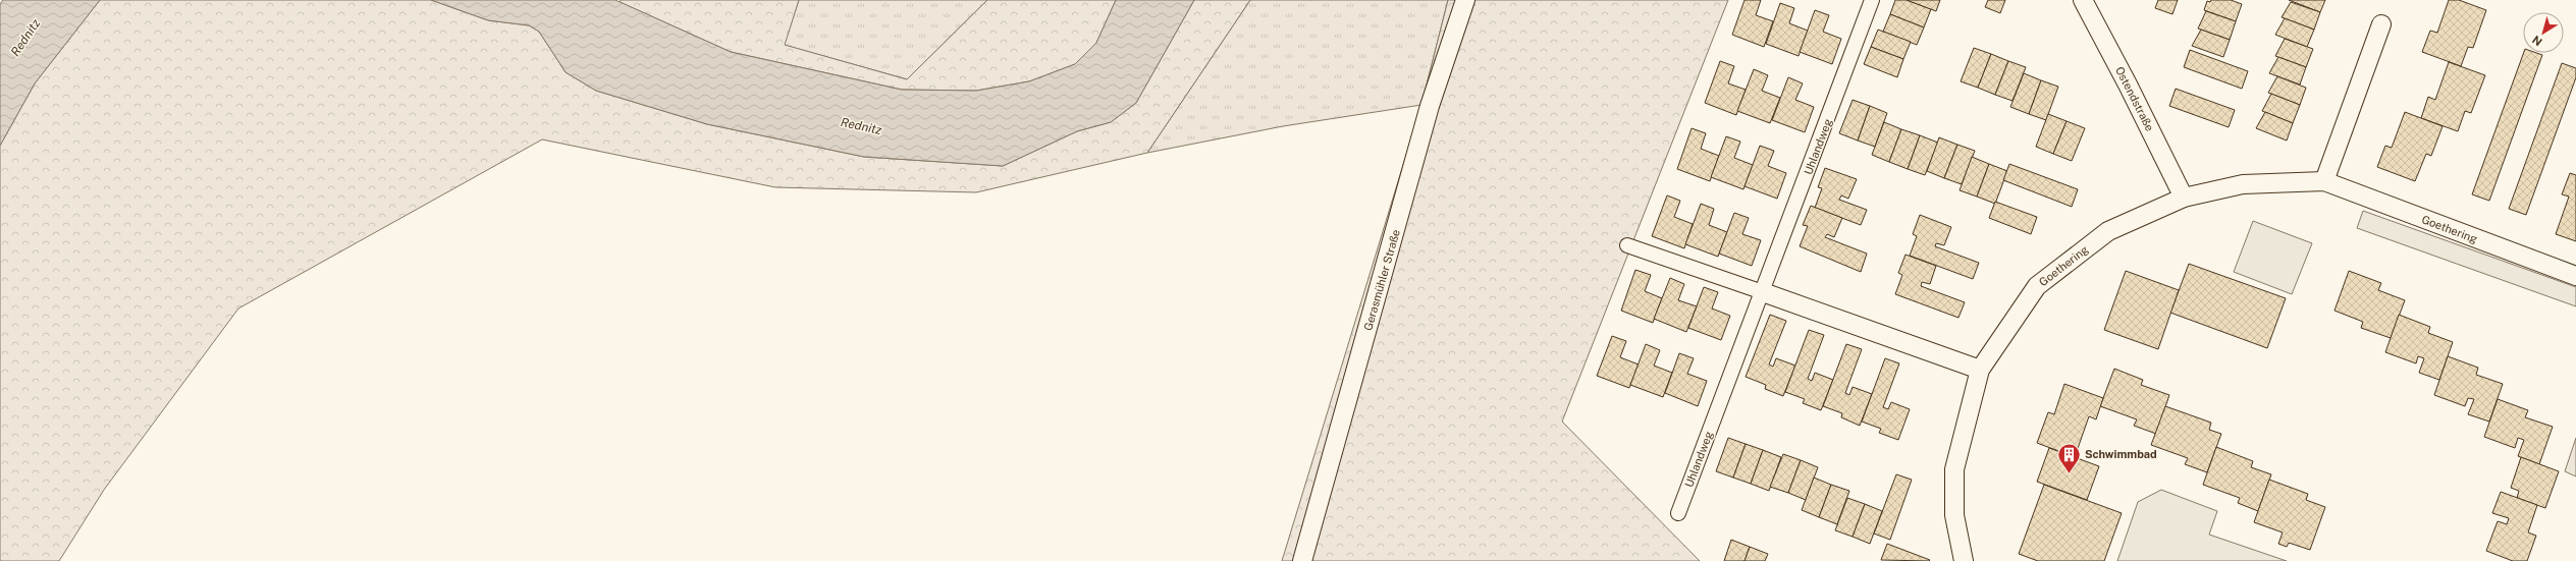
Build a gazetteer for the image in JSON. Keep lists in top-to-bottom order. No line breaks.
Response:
{"streets":{"street":["Ostendstraße","Uhlandweg","Goethering","Gerasmühler Straße"]},"crossings":[["Ostendstraße","Goethering"]],"water":["Rednitz"],"places":{"building":["Schwimmbad"]},"north":"bottom left"}
